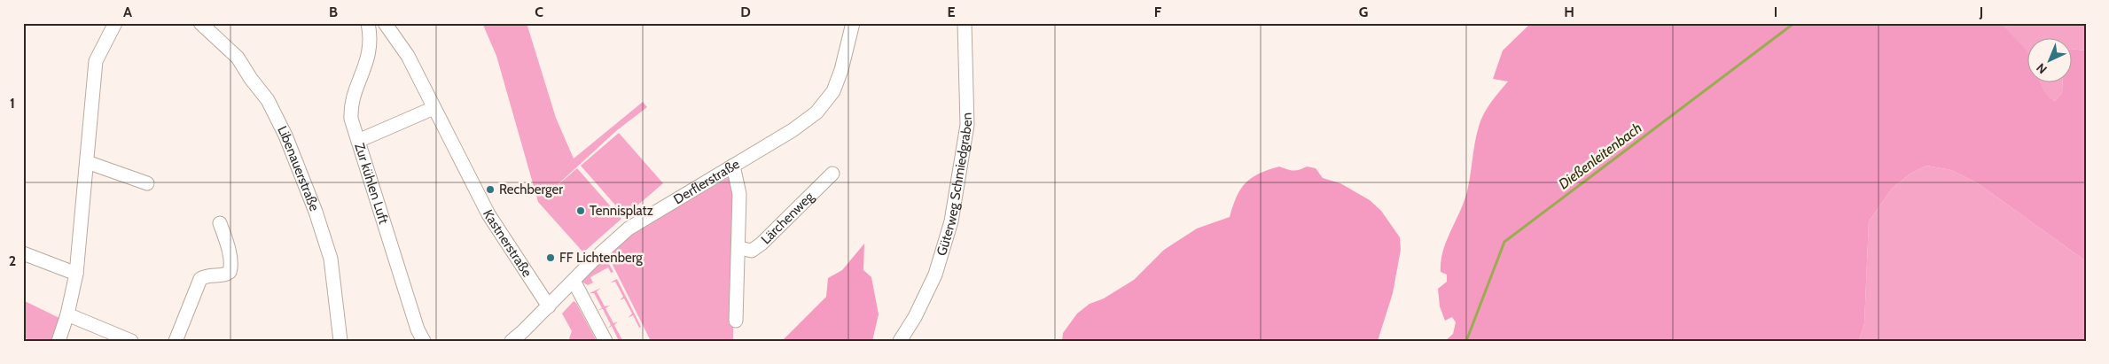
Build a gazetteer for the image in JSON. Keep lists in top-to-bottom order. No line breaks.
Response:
{"streets":{"street":["Libenauerstraße","Derflerstraße","Zur kühlen Luft","Güterweg Schmiedgraben","Lärchenweg","Kastnerstraße"]},"crossings":[["Derflerstraße","Lärchenweg"],["Derflerstraße","Kastnerstraße"]],"water":["Dießenleitenbach"],"places":["Rechberger","Tennisplatz","FF Lichtenberg"],"north":"bottom left","grid":{"columns":["A","B","C","D","E","F","G","H","I","J"],"rows":["1","2"]}}
